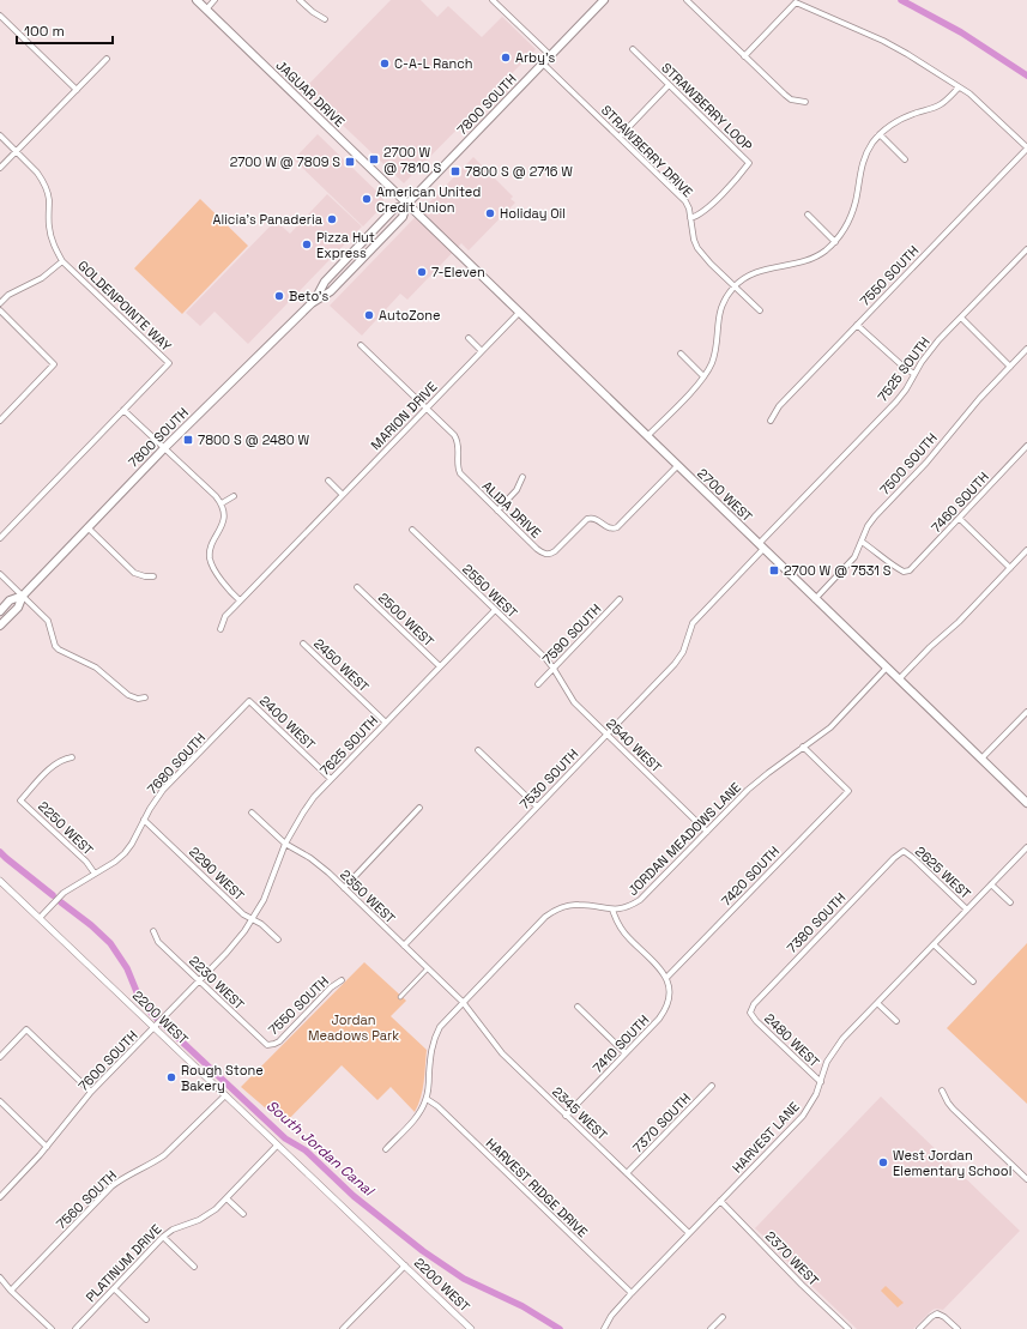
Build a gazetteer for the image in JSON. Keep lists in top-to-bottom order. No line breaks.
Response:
{"streets":{"main road":["JAGUAR DRIVE","7800 SOUTH","2700 WEST"],"street":["STRAWBERRY LOOP","STRAWBERRY DRIVE","7550 SOUTH","GOLDENPOINTE WAY","7525 SOUTH","MARION DRIVE","7500 SOUTH","7460 SOUTH","ALIDA DRIVE","2550 WEST","2500 WEST","7590 SOUTH","2450 WEST","2400 WEST","7625 SOUTH","2540 WEST","7680 SOUTH","7530 SOUTH","2250 WEST","JORDAN MEADOWS LANE","2625 WEST","2290 WEST","7420 SOUTH","2350 WEST","7380 SOUTH","2230 WEST","2200 WEST","2480 WEST","7410 SOUTH","7600 SOUTH","2345 WEST","7370 SOUTH","HARVEST LANE","HARVEST RIDGE DRIVE","7560 SOUTH","2370 WEST","PLATINUM DRIVE"]},"crossings":[["JAGUAR DRIVE","7800 SOUTH"],["JAGUAR DRIVE","2700 WEST"],["7800 SOUTH","STRAWBERRY DRIVE"],["7800 SOUTH","2700 WEST"],["STRAWBERRY LOOP","STRAWBERRY DRIVE"],["7550 SOUTH","2230 WEST"],["7525 SOUTH","2700 WEST"],["7525 SOUTH","7530 SOUTH"],["MARION DRIVE","2700 WEST"],["MARION DRIVE","ALIDA DRIVE"],["7500 SOUTH","2700 WEST"],["7500 SOUTH","7460 SOUTH"],["2700 WEST","ALIDA DRIVE"],["2700 WEST","JORDAN MEADOWS LANE"],["2550 WEST","7590 SOUTH"],["2550 WEST","7625 SOUTH"],["2550 WEST","2540 WEST"],["2500 WEST","7625 SOUTH"],["7590 SOUTH","2540 WEST"],["2450 WEST","7625 SOUTH"],["2400 WEST","7625 SOUTH"],["2400 WEST","7680 SOUTH"],["7625 SOUTH","2290 WEST"],["7625 SOUTH","2350 WEST"],["7625 SOUTH","7600 SOUTH"],["2540 WEST","7530 SOUTH"],["2540 WEST","JORDAN MEADOWS LANE"],["7680 SOUTH","2250 WEST"],["7680 SOUTH","2290 WEST"],["7680 SOUTH","2200 WEST"],["7530 SOUTH","2350 WEST"],["JORDAN MEADOWS LANE","7420 SOUTH"],["JORDAN MEADOWS LANE","2350 WEST"],["JORDAN MEADOWS LANE","2345 WEST"],["JORDAN MEADOWS LANE","HARVEST RIDGE DRIVE"],["2625 WEST","7380 SOUTH"],["2625 WEST","HARVEST LANE"],["2290 WEST","7600 SOUTH"],["7420 SOUTH","7410 SOUTH"],["2350 WEST","2345 WEST"],["7380 SOUTH","2480 WEST"],["2230 WEST","7600 SOUTH"],["2200 WEST","7600 SOUTH"],["2200 WEST","7560 SOUTH"],["2200 WEST","PLATINUM DRIVE"],["2480 WEST","HARVEST LANE"],["7410 SOUTH","2345 WEST"],["2345 WEST","7370 SOUTH"],["2345 WEST","HARVEST LANE"],["HARVEST LANE","HARVEST RIDGE DRIVE"],["HARVEST LANE","2370 WEST"]],"water":["South Jordan Canal"],"parks":["Jordan Meadows Park"],"places":{"other":["Arby's","C-A-L Ranch","American United Credit Union","Holiday Oil","Alicia's Panaderia","Pizza Hut Express","7-Eleven","Beto's","AutoZone","Rough Stone Bakery","West Jordan Elementary School"],"transit":["2700 W @ 7810 S","2700 W @ 7809 S","7800 S @ 2716 W","7800 S @ 2480 W","2700 W @ 7531 S"]},"scale_bar":"100 m"}
